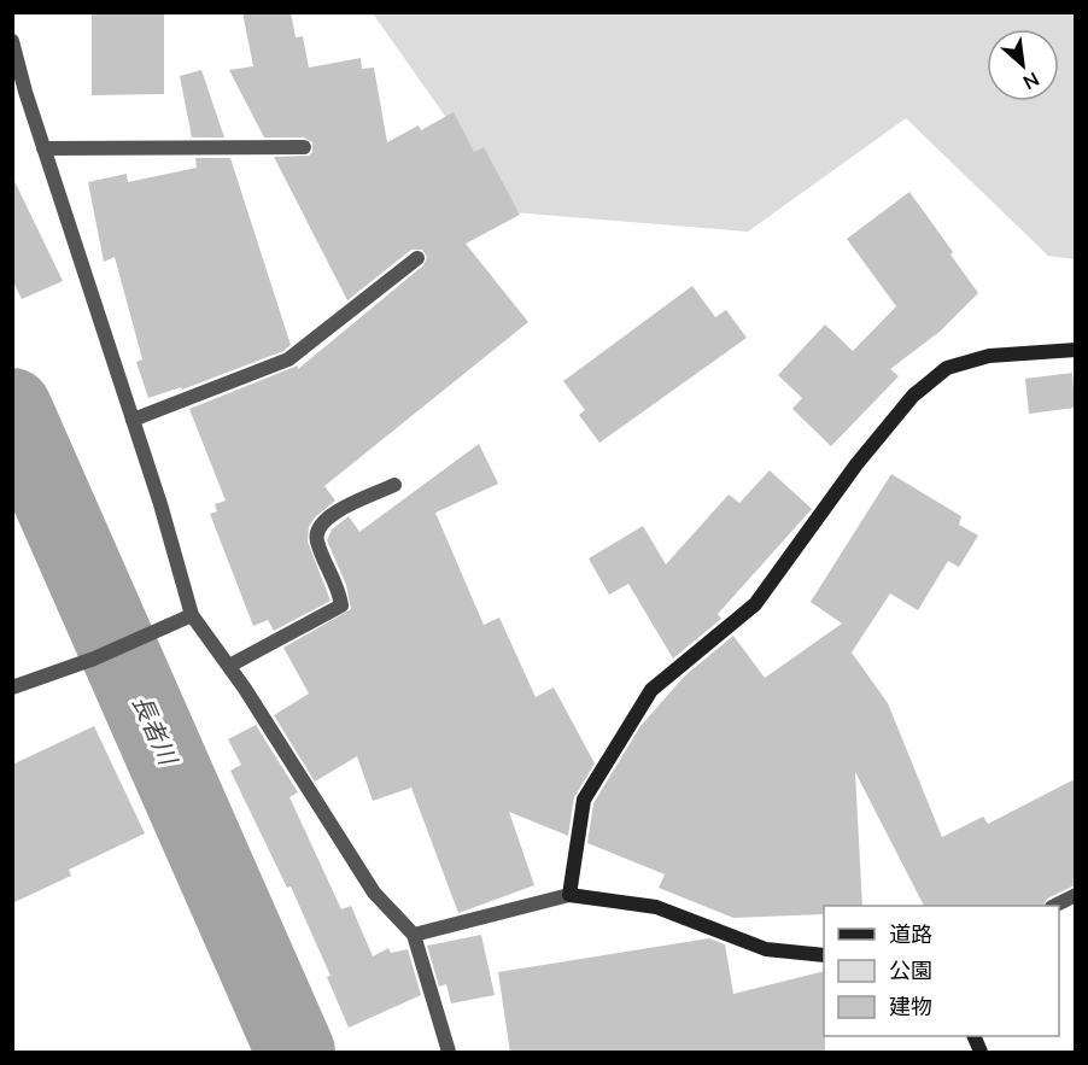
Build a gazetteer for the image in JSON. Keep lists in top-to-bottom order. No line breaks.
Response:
{"water":["長者川"],"legend":["道路","公園","建物"],"north":"bottom right"}
